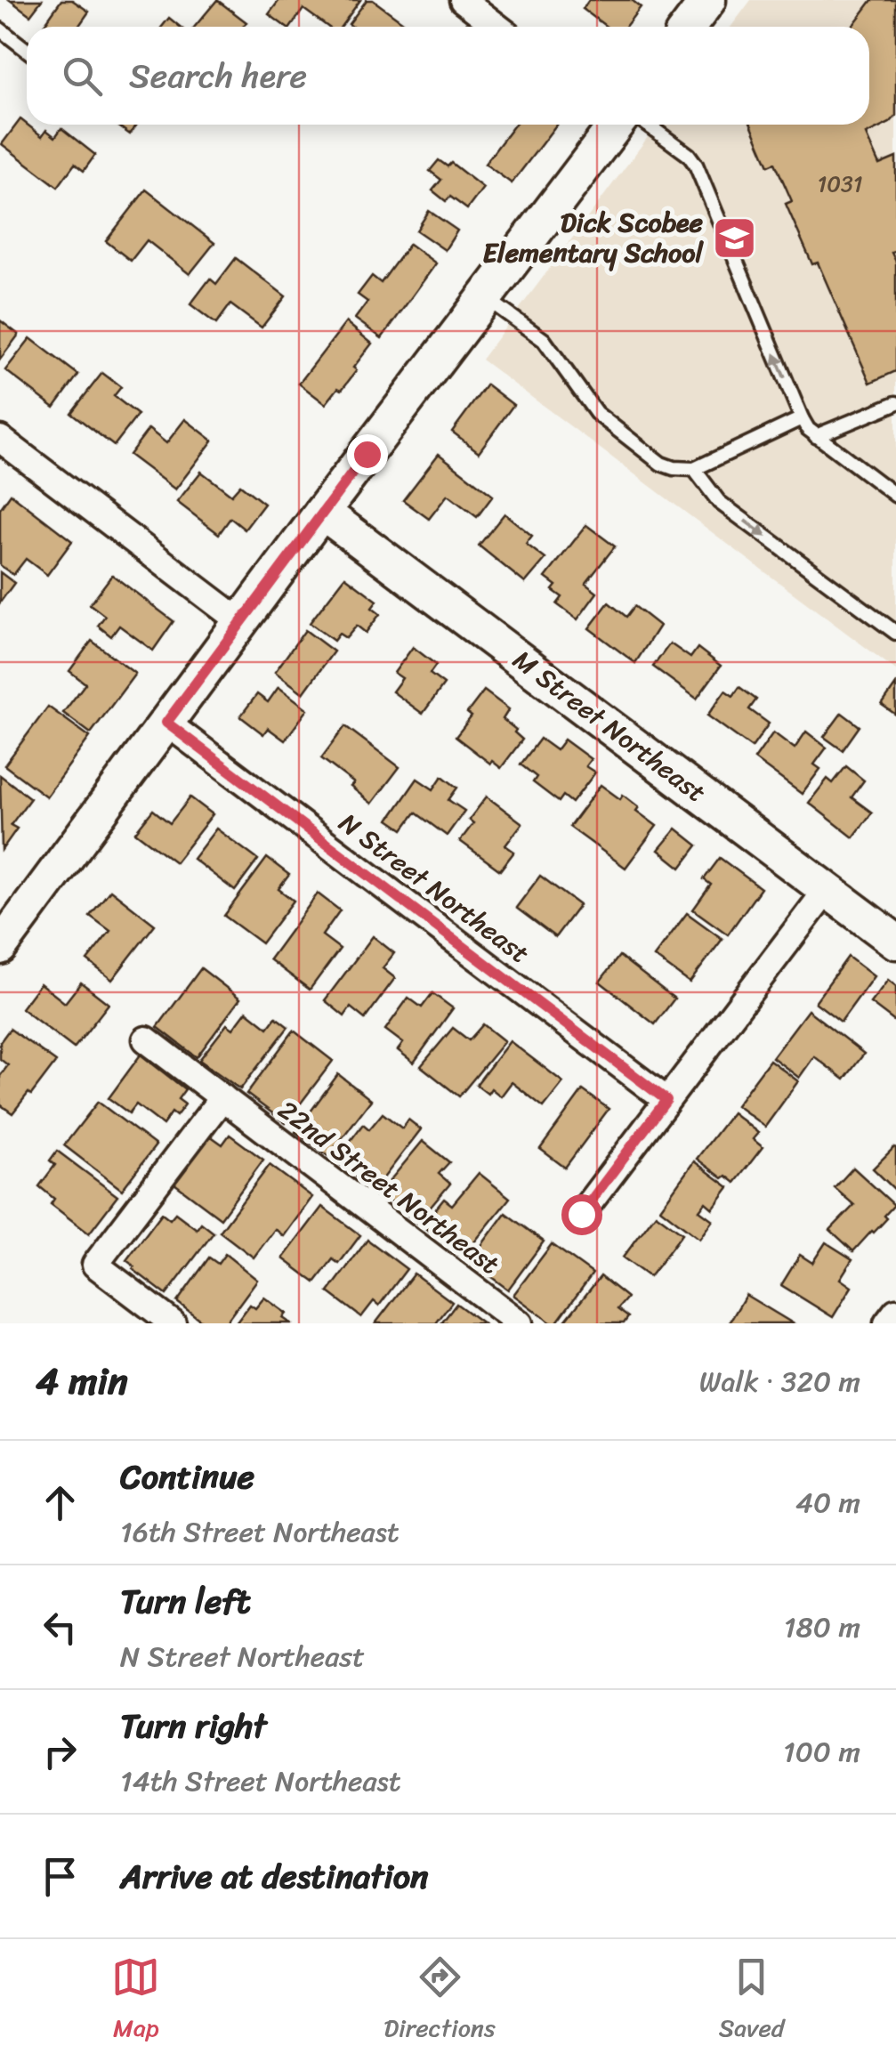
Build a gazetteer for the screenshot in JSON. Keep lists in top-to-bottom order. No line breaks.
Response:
{"streets":{"street":["M Street Northeast","N Street Northeast","22nd Street Northeast"]},"places":{"school or university":["Dick Scobee Elementary School"]},"house_numbers":["1031"],"page":{"search":"Search here","heading":["4 min","Walk · 320 m"],"list":[["Continue","16th Street Northeast","40 m"],["Turn left","N Street Northeast","180 m"],["Turn right","14th Street Northeast","100 m"],"Arrive at destination"],"nav":["Map","Directions","Saved"]}}
